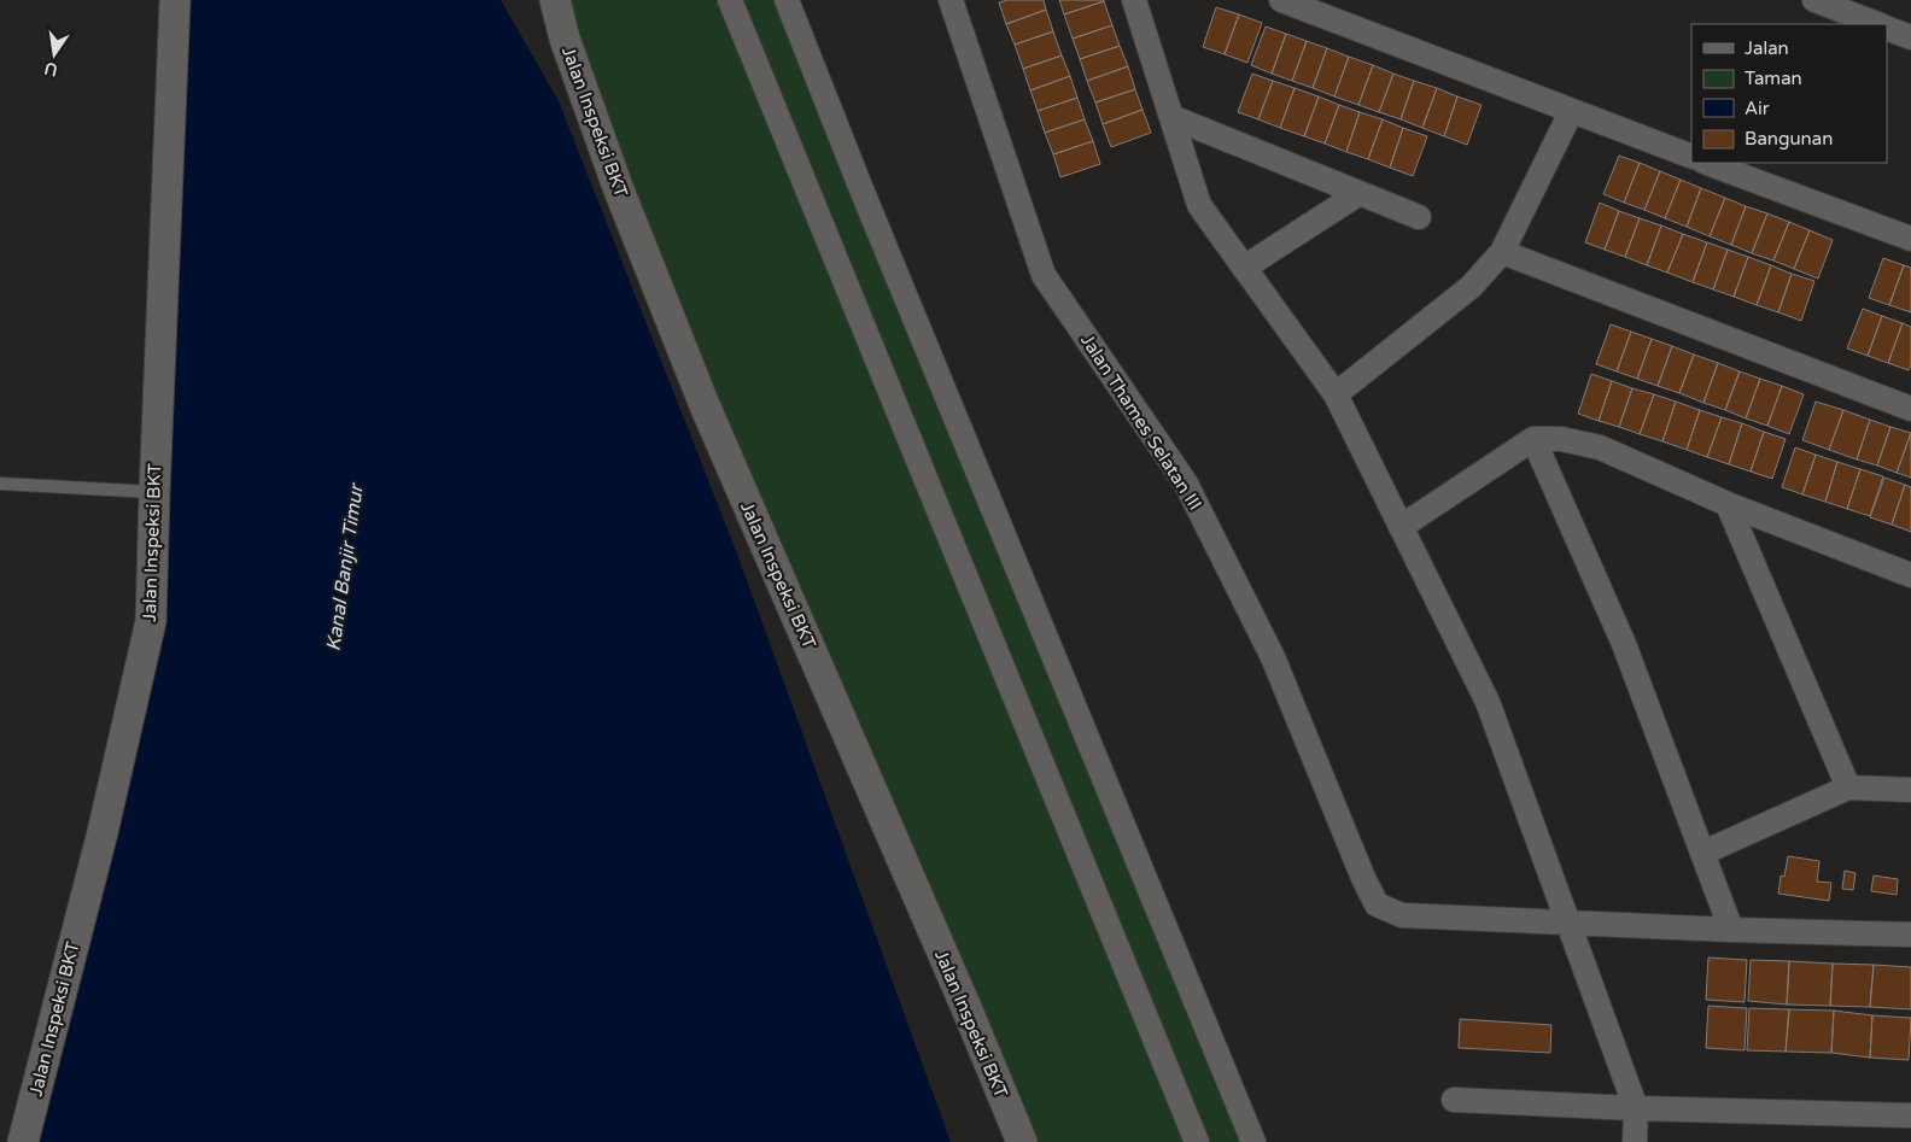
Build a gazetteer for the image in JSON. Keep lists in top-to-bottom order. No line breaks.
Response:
{"streets":{"street":["Jalan Inspeksi BKT","Jalan Thames Selatan III"]},"water":["Kanal Banjir Timur"],"legend":["Jalan","Taman","Air","Bangunan"],"north":"bottom"}
